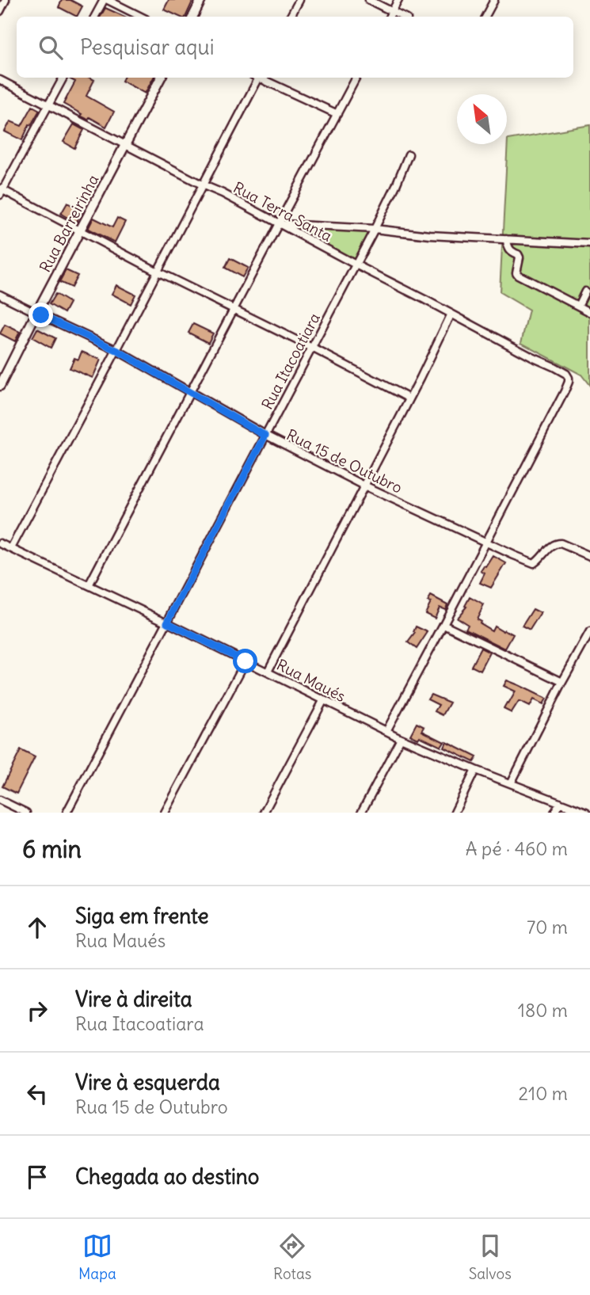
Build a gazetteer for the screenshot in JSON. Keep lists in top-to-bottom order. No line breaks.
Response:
{"streets":{"street":["Rua Terra Santa","Rua Barreirinha","Rua Itacoatiara","Rua 15 de Outubro","Rua Maués"]},"crossings":[["Rua Terra Santa","Rua Barreirinha"],["Rua Terra Santa","Rua Itacoatiara"],["Rua Terra Santa","Rua 15 de Outubro"],["Rua Barreirinha","Rua 15 de Outubro"],["Rua Itacoatiara","Rua 15 de Outubro"],["Rua Itacoatiara","Rua Maués"]],"north":"top left","page":{"search":"Pesquisar aqui","heading":["6 min","A pé · 460 m"],"list":[["Siga em frente","Rua Maués","70 m"],["Vire à direita","Rua Itacoatiara","180 m"],["Vire à esquerda","Rua 15 de Outubro","210 m"],"Chegada ao destino"],"nav":["Mapa","Rotas","Salvos"]}}
